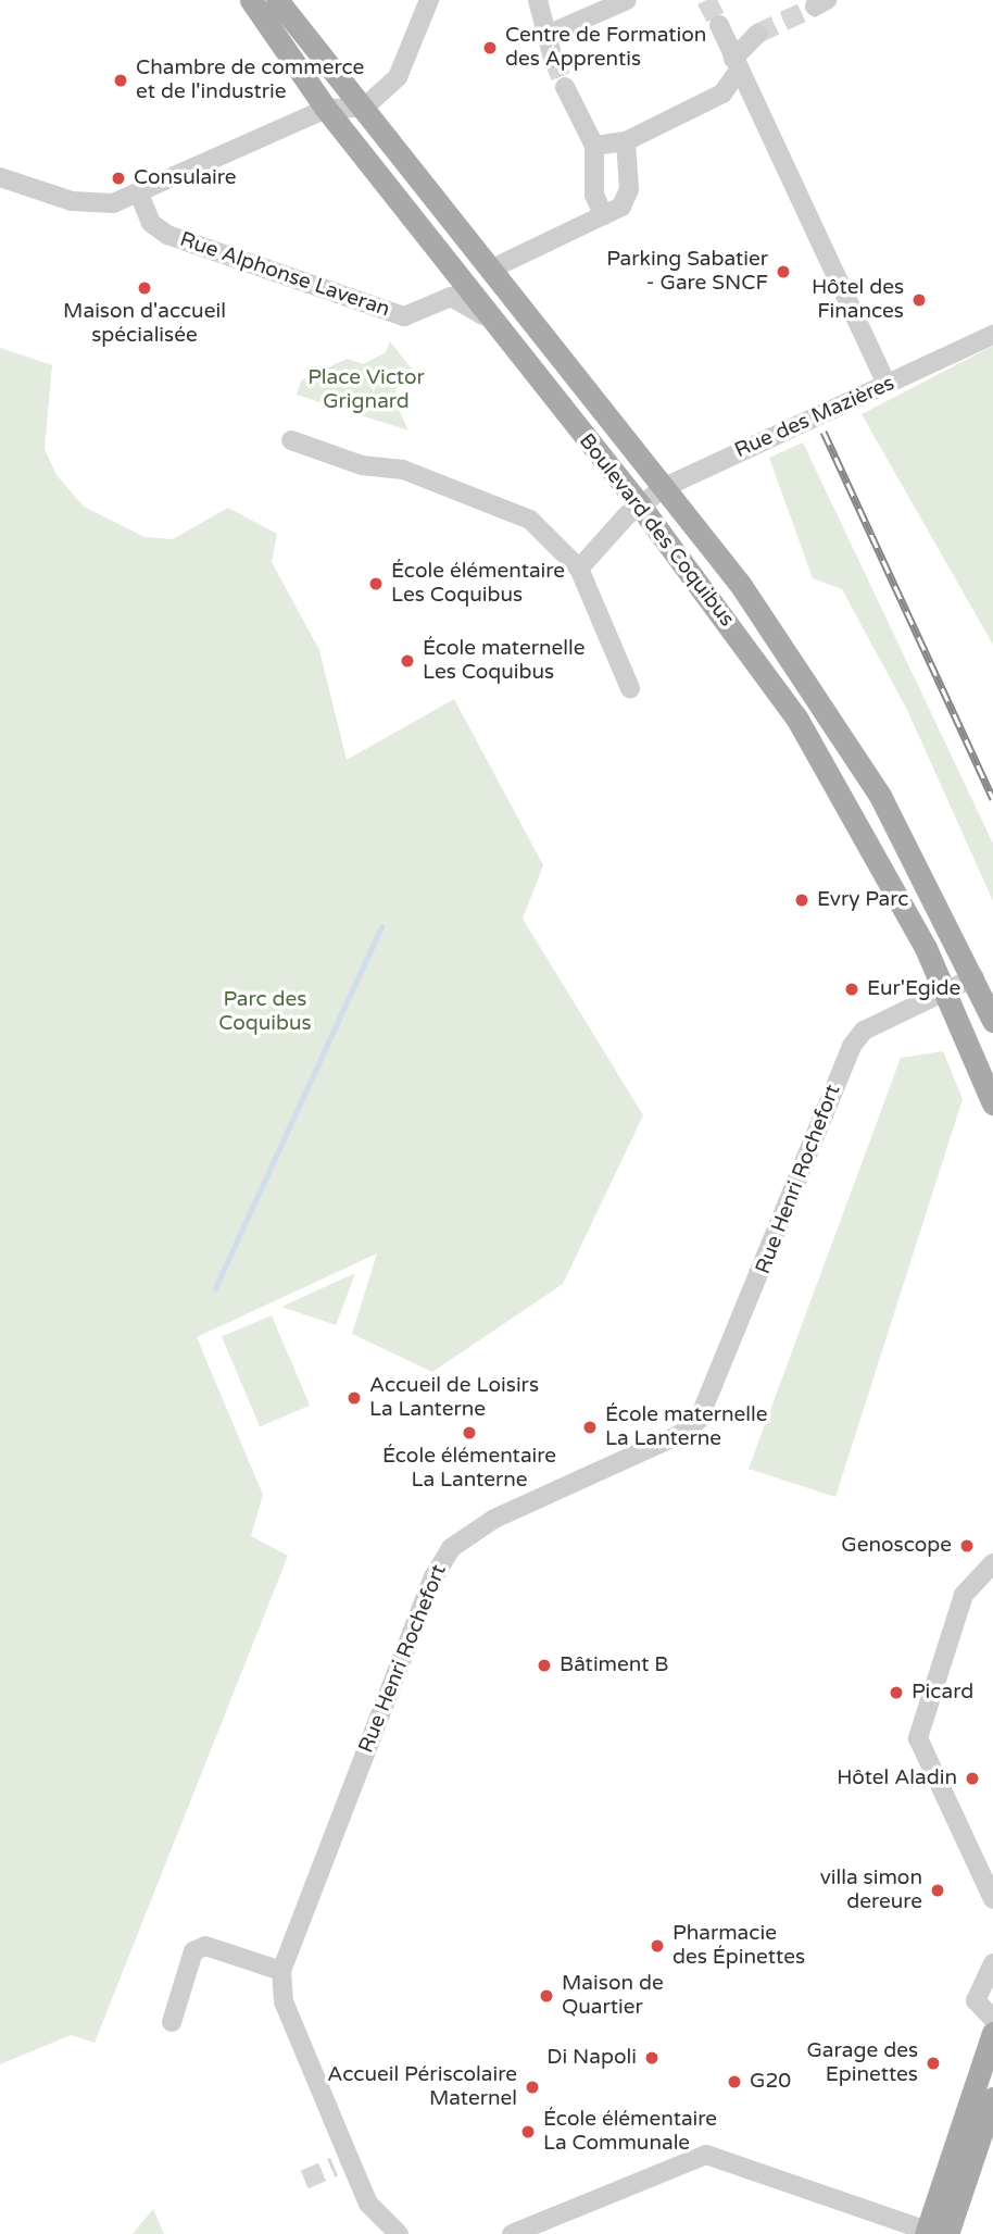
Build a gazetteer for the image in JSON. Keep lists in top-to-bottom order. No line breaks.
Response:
{"streets":{"main road":["Boulevard des Coquibus"],"street":["Rue Alphonse Laveran","Rue des Mazières","Rue Henri Rochefort"]},"crossings":[["Rue Alphonse Laveran","Boulevard des Coquibus"],["Rue des Mazières","Boulevard des Coquibus"],["Boulevard des Coquibus","Rue Henri Rochefort"]],"parks":["Place Victor Grignard","Parc des Coquibus"],"places":["Centre de Formation des Apprentis","Chambre de commerce et de l'industrie","Consulaire","Parking Sabatier - Gare SNCF","Maison d'accueil spécialisée","Hôtel des Finances","École élémentaire Les Coquibus","École maternelle Les Coquibus","Evry Parc","Eur'Egide","Accueil de Loisirs La Lanterne","École maternelle La Lanterne","École élémentaire La Lanterne","Genoscope","Bâtiment B","Picard","Hôtel Aladin","villa simon dereure","Pharmacie des Épinettes","Maison de Quartier","Di Napoli","Garage des Epinettes","G20","Accueil Périscolaire Maternel","École élémentaire La Communale"]}
